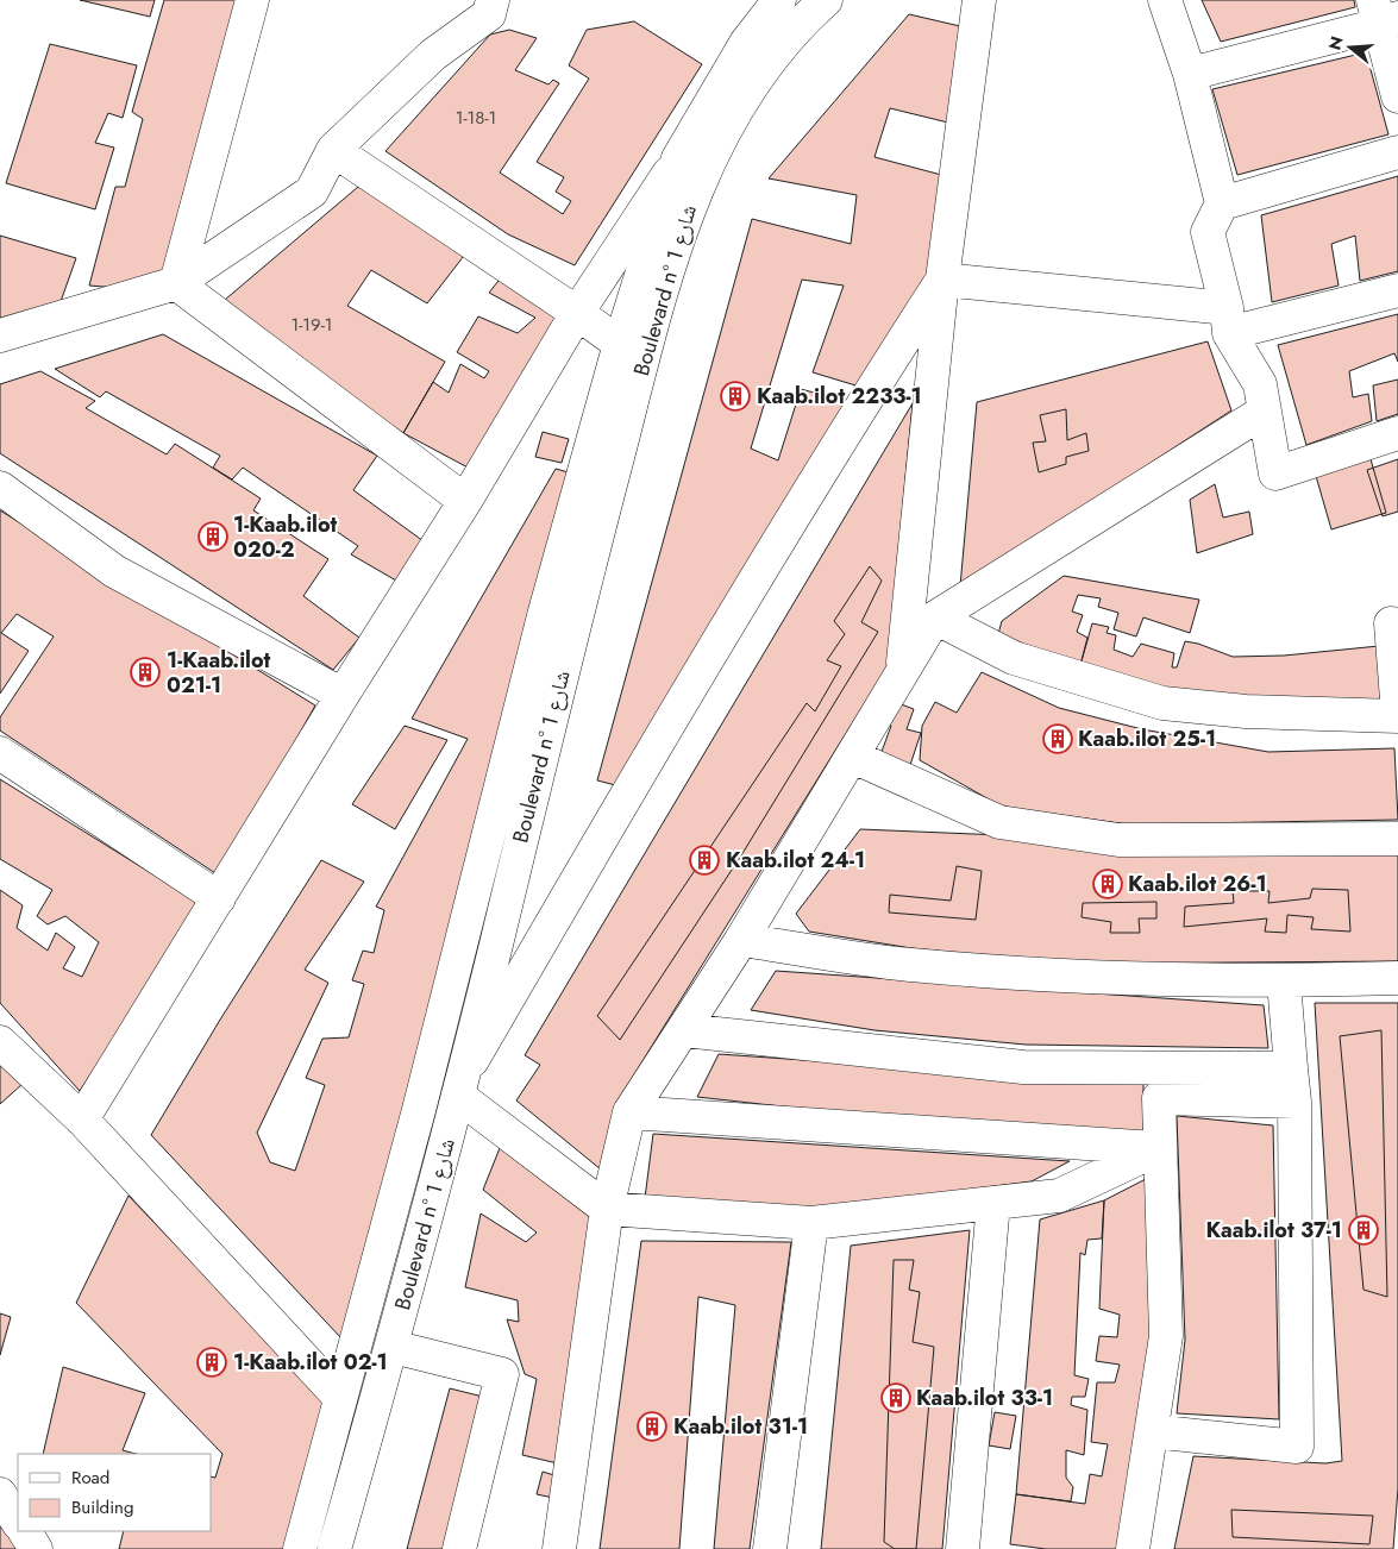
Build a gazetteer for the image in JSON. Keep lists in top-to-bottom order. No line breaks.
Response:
{"streets":{"street":["Boulevard n° شارع 1"]},"places":{"building":["Kaab.ilot 2233-1","1-Kaab.ilot 020-2","1-Kaab.ilot 021-1","Kaab.ilot 25-1","Kaab.ilot 24-1","Kaab.ilot 26-1","Kaab.ilot 37-1","1-Kaab.ilot 02-1","Kaab.ilot 33-1","Kaab.ilot 31-1"]},"house_numbers":["1-18-1","1-19-1"],"legend":["Road","Building"],"north":"left"}
